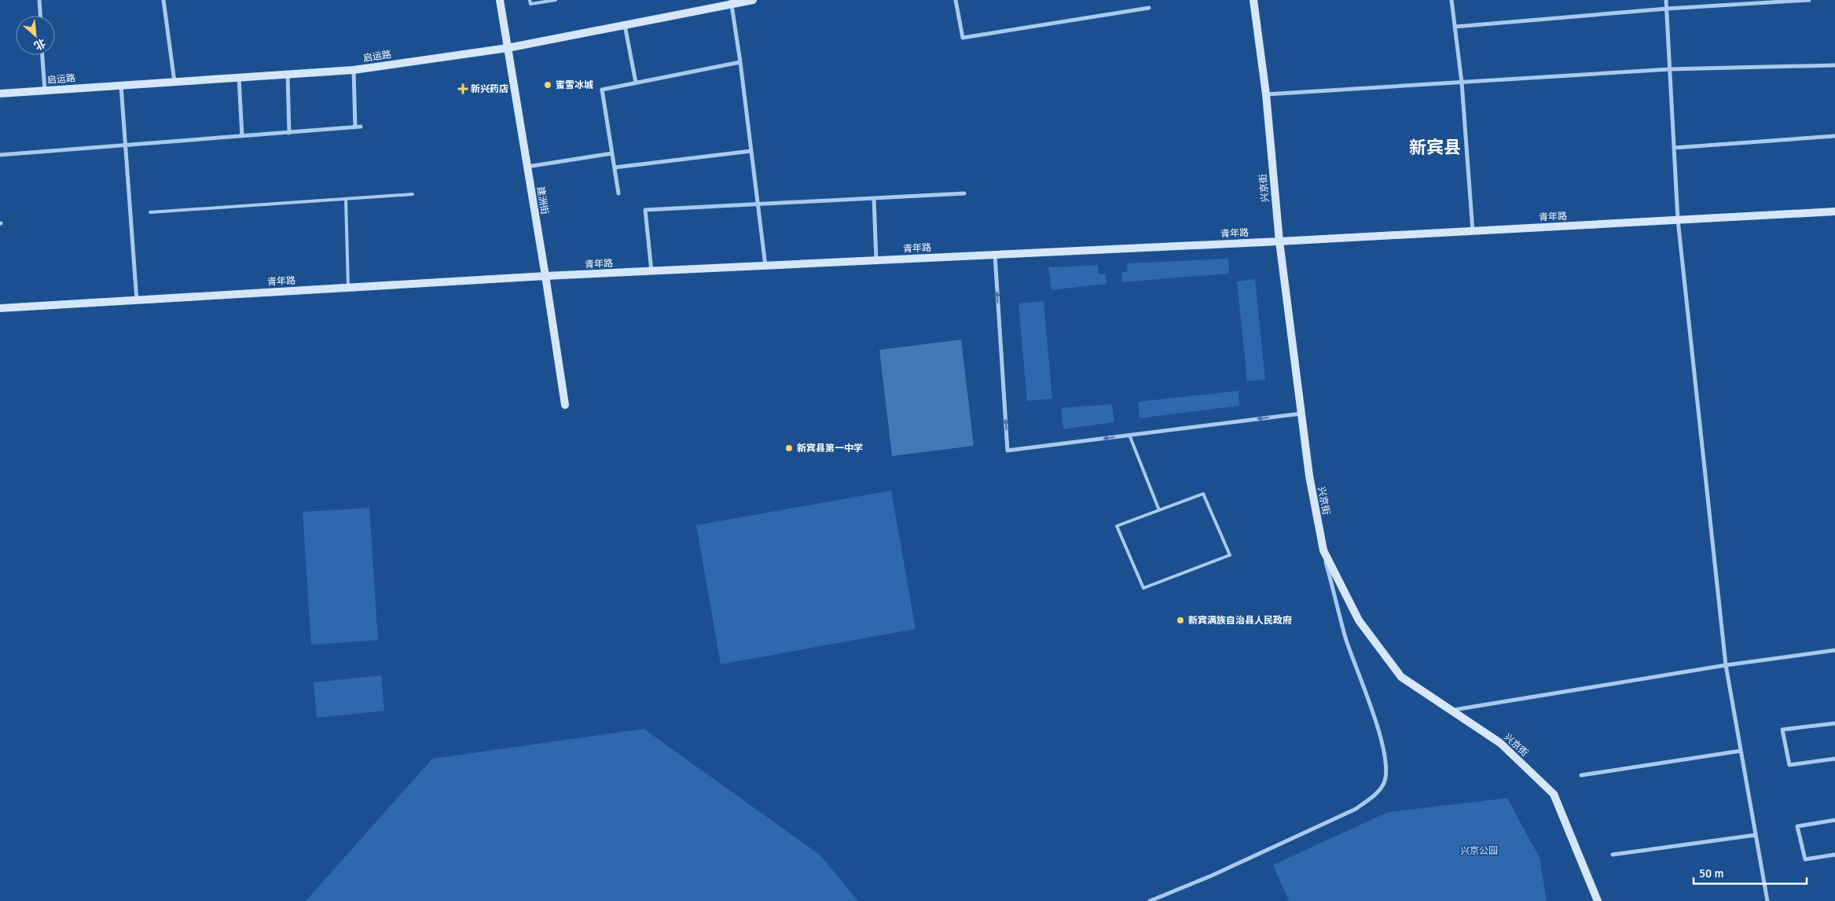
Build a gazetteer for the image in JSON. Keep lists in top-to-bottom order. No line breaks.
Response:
{"streets":{"street":["启运路","兴京街","建洲街","青年路"]},"crossings":[["启运路","建洲街"],["兴京街","青年路"],["建洲街","青年路"]],"districts":["新宾县"],"parks":["兴京公园"],"places":{"other":["蜜雪冰城","新宾县第一中学","新宾满族自治县人民政府"],"health":["新兴药店"]},"scale_bar":"50 m","north":"bottom right"}
